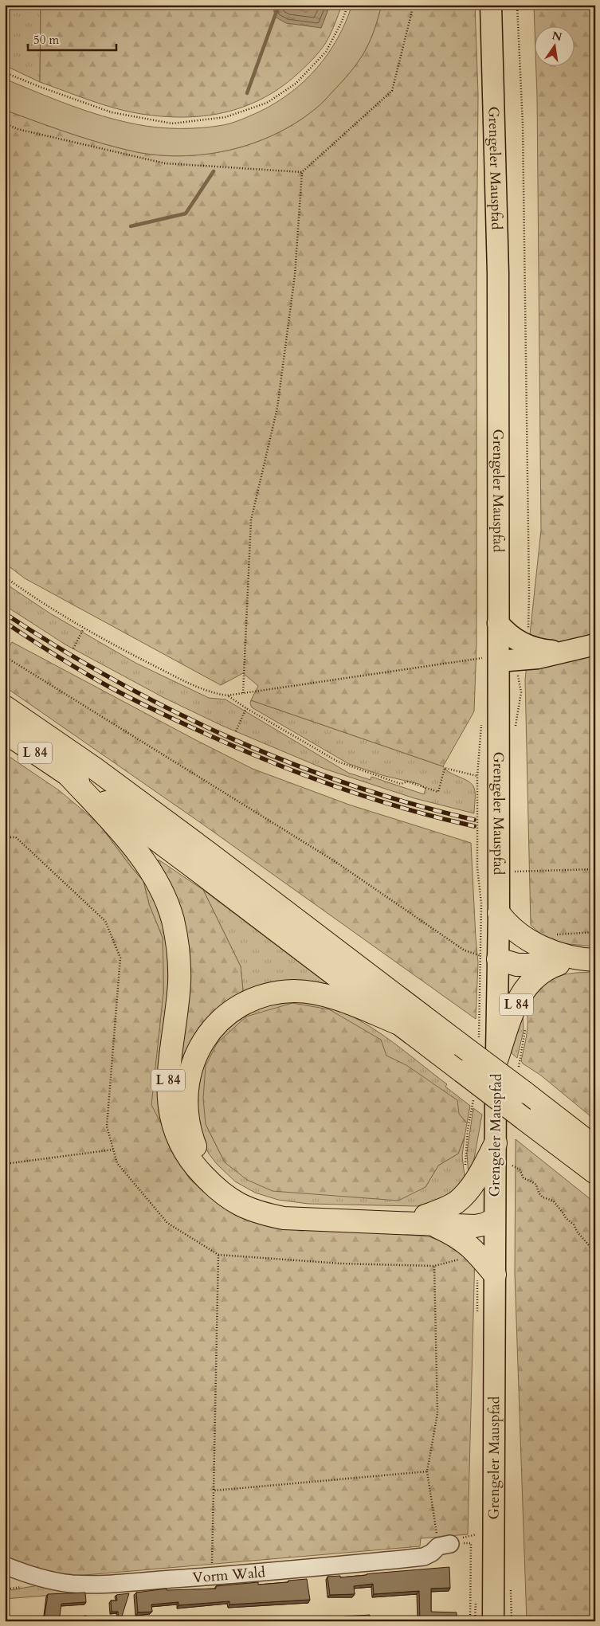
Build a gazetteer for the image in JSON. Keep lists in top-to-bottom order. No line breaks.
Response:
{"streets":{"highway":["L 84"],"main road":["Grengeler Mauspfad"],"street":["Vorm Wald"]},"crossings":[["Grengeler Mauspfad","L 84"]],"scale_bar":"50 m","north":"top"}
